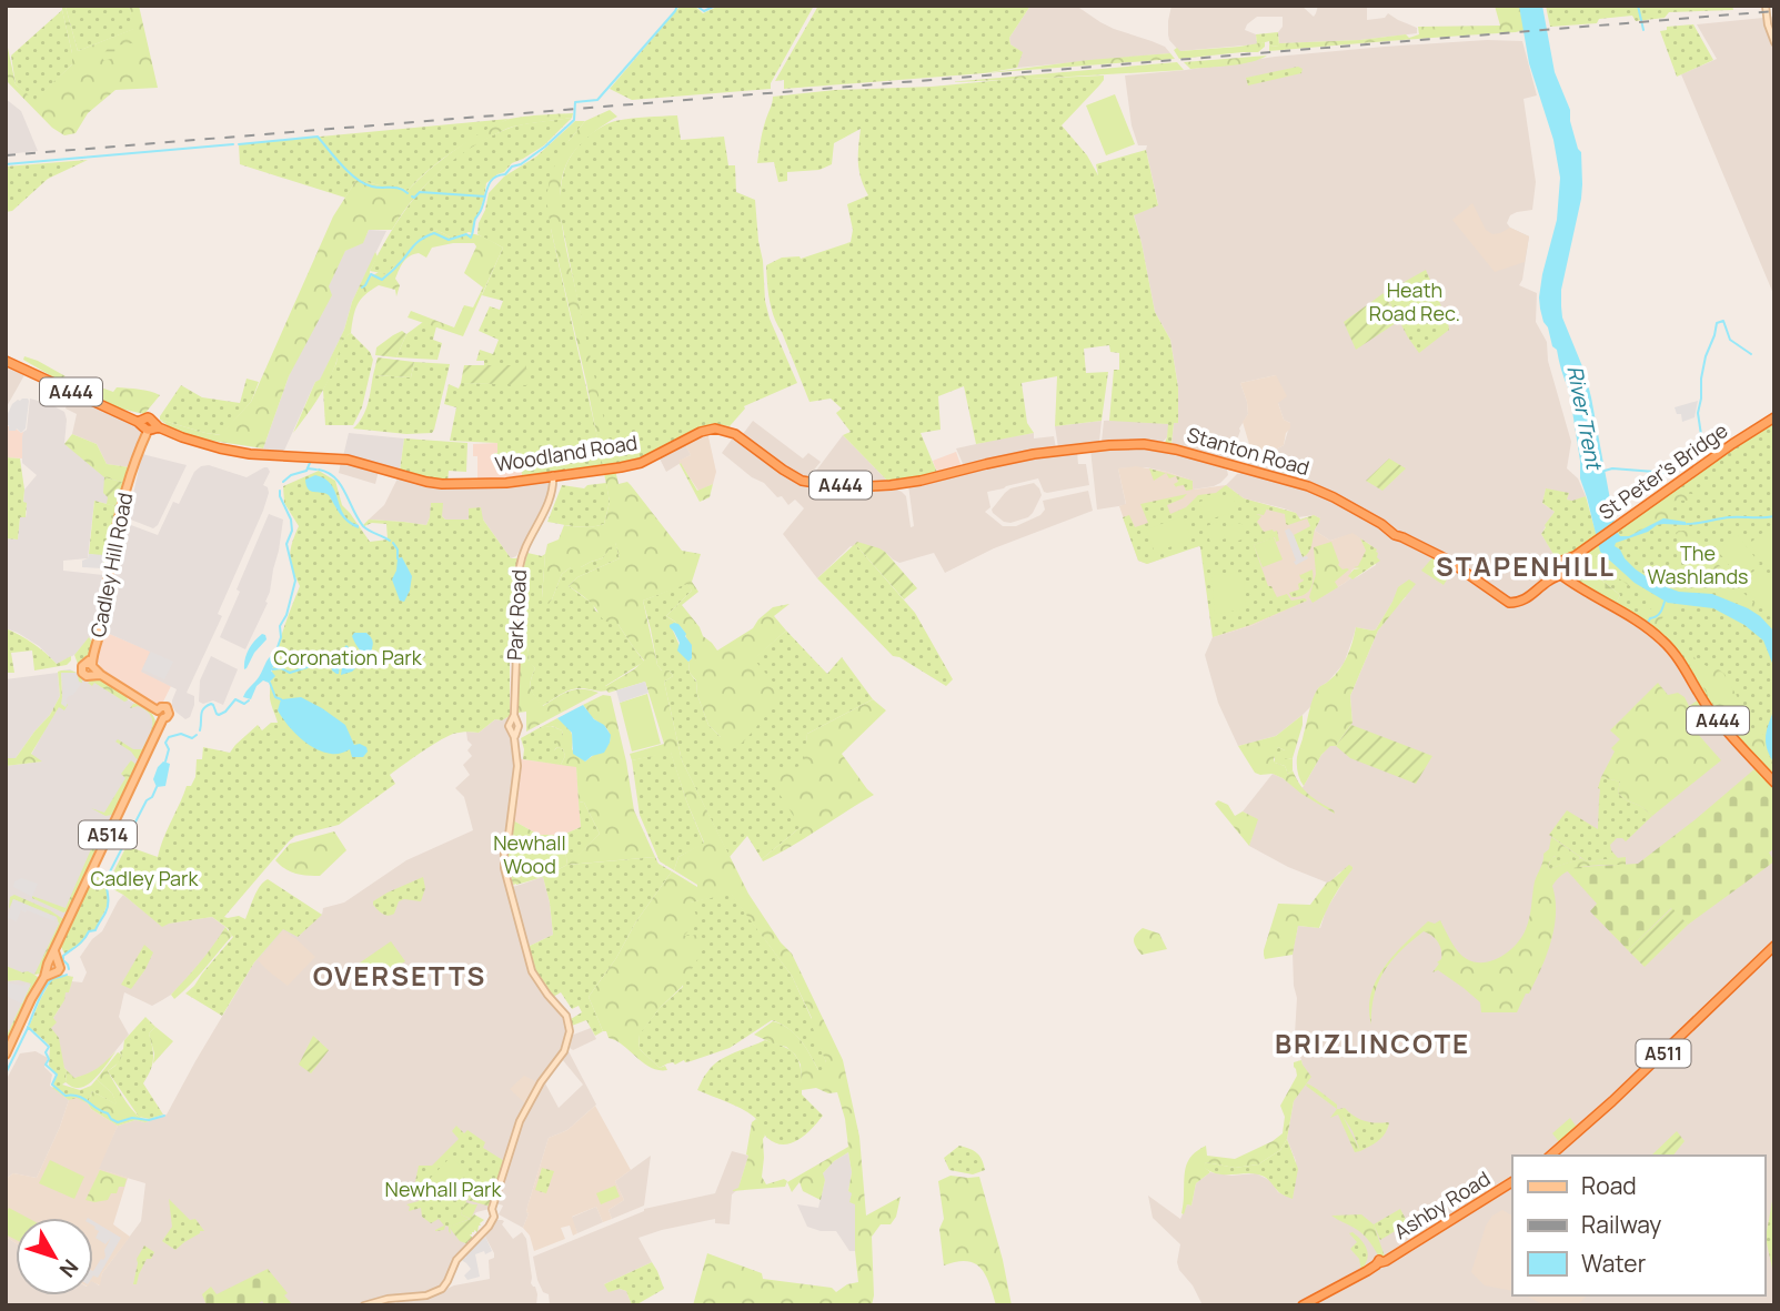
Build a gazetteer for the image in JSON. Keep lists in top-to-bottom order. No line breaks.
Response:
{"streets":{"highway":["A444","Stanton Road","Woodland Road","St Peter's Bridge","A511","Ashby Road"],"main road":["Cadley Hill Road","Park Road","A514"]},"crossings":[["A444","Stanton Road"],["A444","Woodland Road"],["A444","St Peter's Bridge"],["A444","Cadley Hill Road"],["Stanton Road","Woodland Road"],["Stanton Road","St Peter's Bridge"],["Woodland Road","Cadley Hill Road"],["Woodland Road","Park Road"]],"districts":["STAPENHILL","OVERSETTS","BRIZLINCOTE"],"water":["River Trent"],"parks":["Heath Road Rec.","The Washlands","Coronation Park","Newhall Wood","Cadley Park","Newhall Park"],"legend":["Road","Railway","Water"],"north":"bottom right"}
